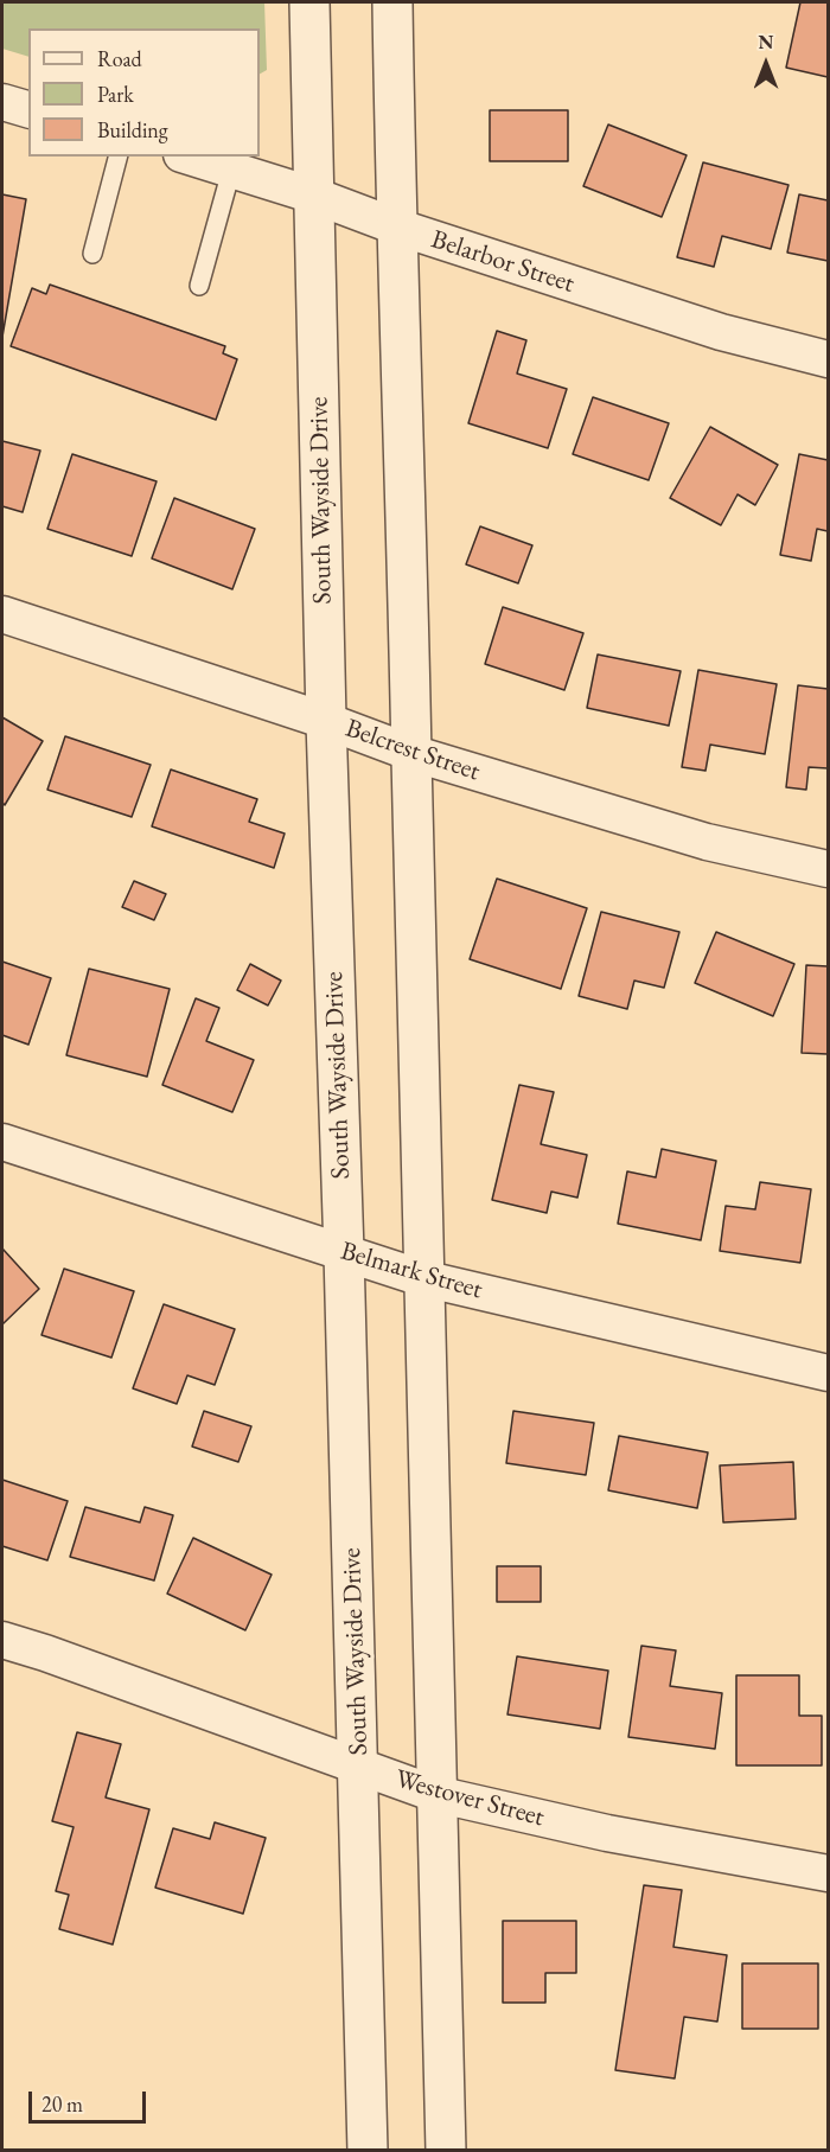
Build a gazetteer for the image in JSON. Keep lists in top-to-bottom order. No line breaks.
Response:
{"streets":{"street":["Belarbor Street","South Wayside Drive","Belcrest Street","Belmark Street","Westover Street"]},"crossings":[["Belarbor Street","South Wayside Drive"],["South Wayside Drive","Belcrest Street"],["South Wayside Drive","Belmark Street"],["South Wayside Drive","Westover Street"]],"legend":["Road","Park","Building"],"scale_bar":"20 m","north":"top"}
